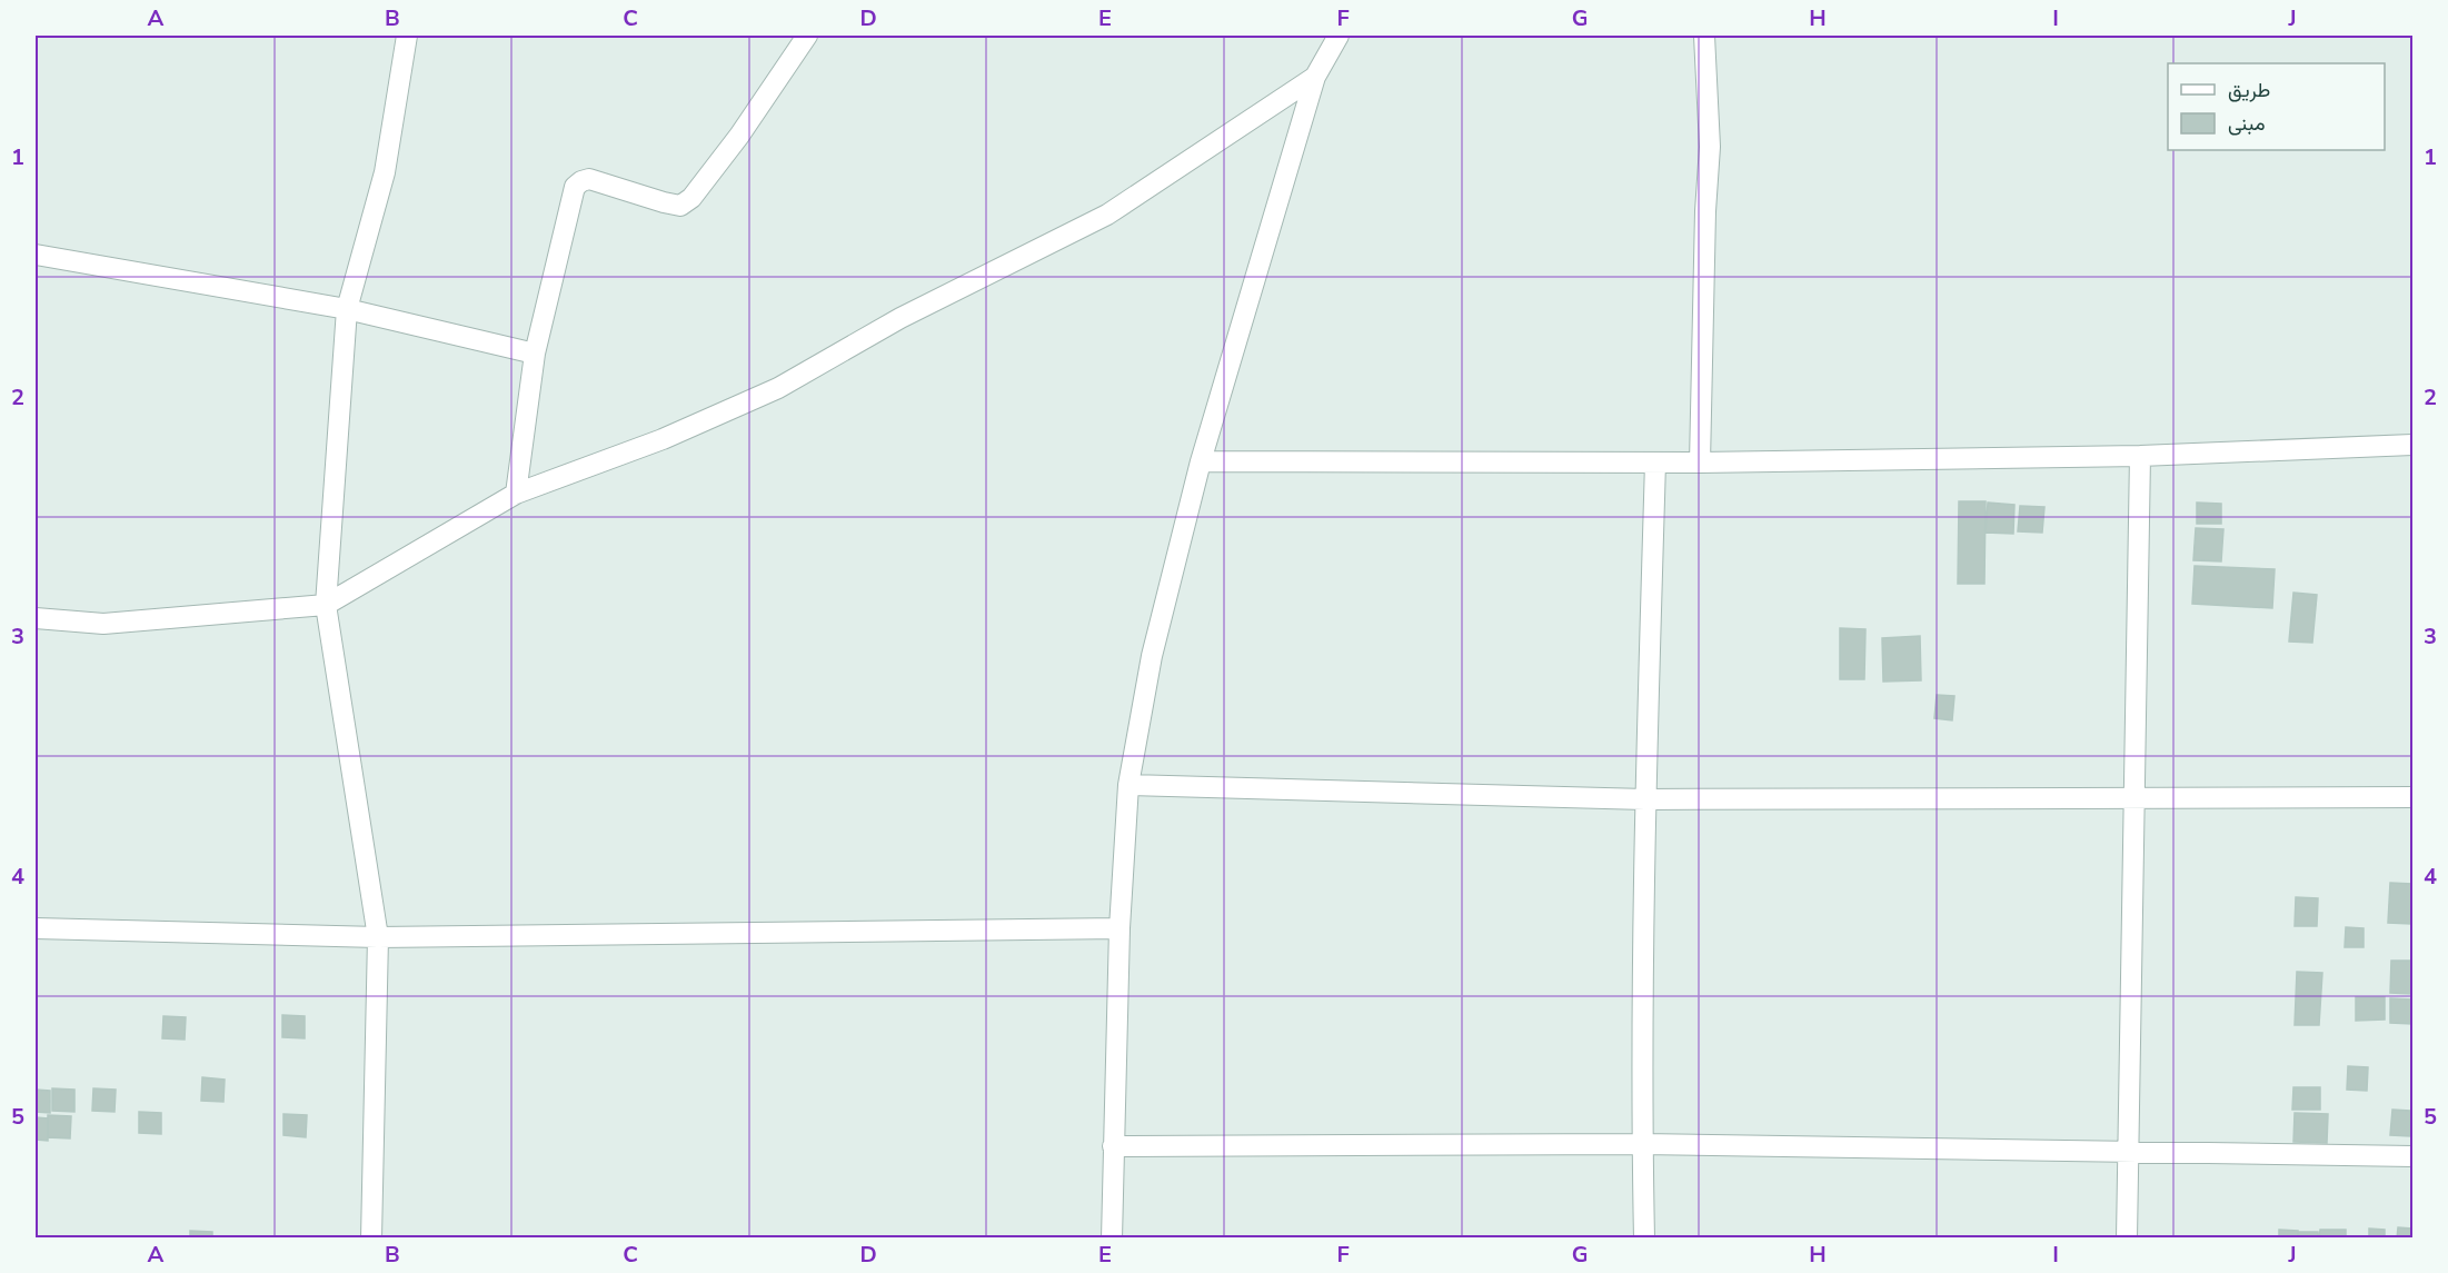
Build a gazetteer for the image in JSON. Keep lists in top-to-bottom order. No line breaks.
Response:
{"legend":["طريق","مبنى"],"grid":{"columns":["A","B","C","D","E","F","G","H","I","J"],"rows":["1","2","3","4","5"]}}
